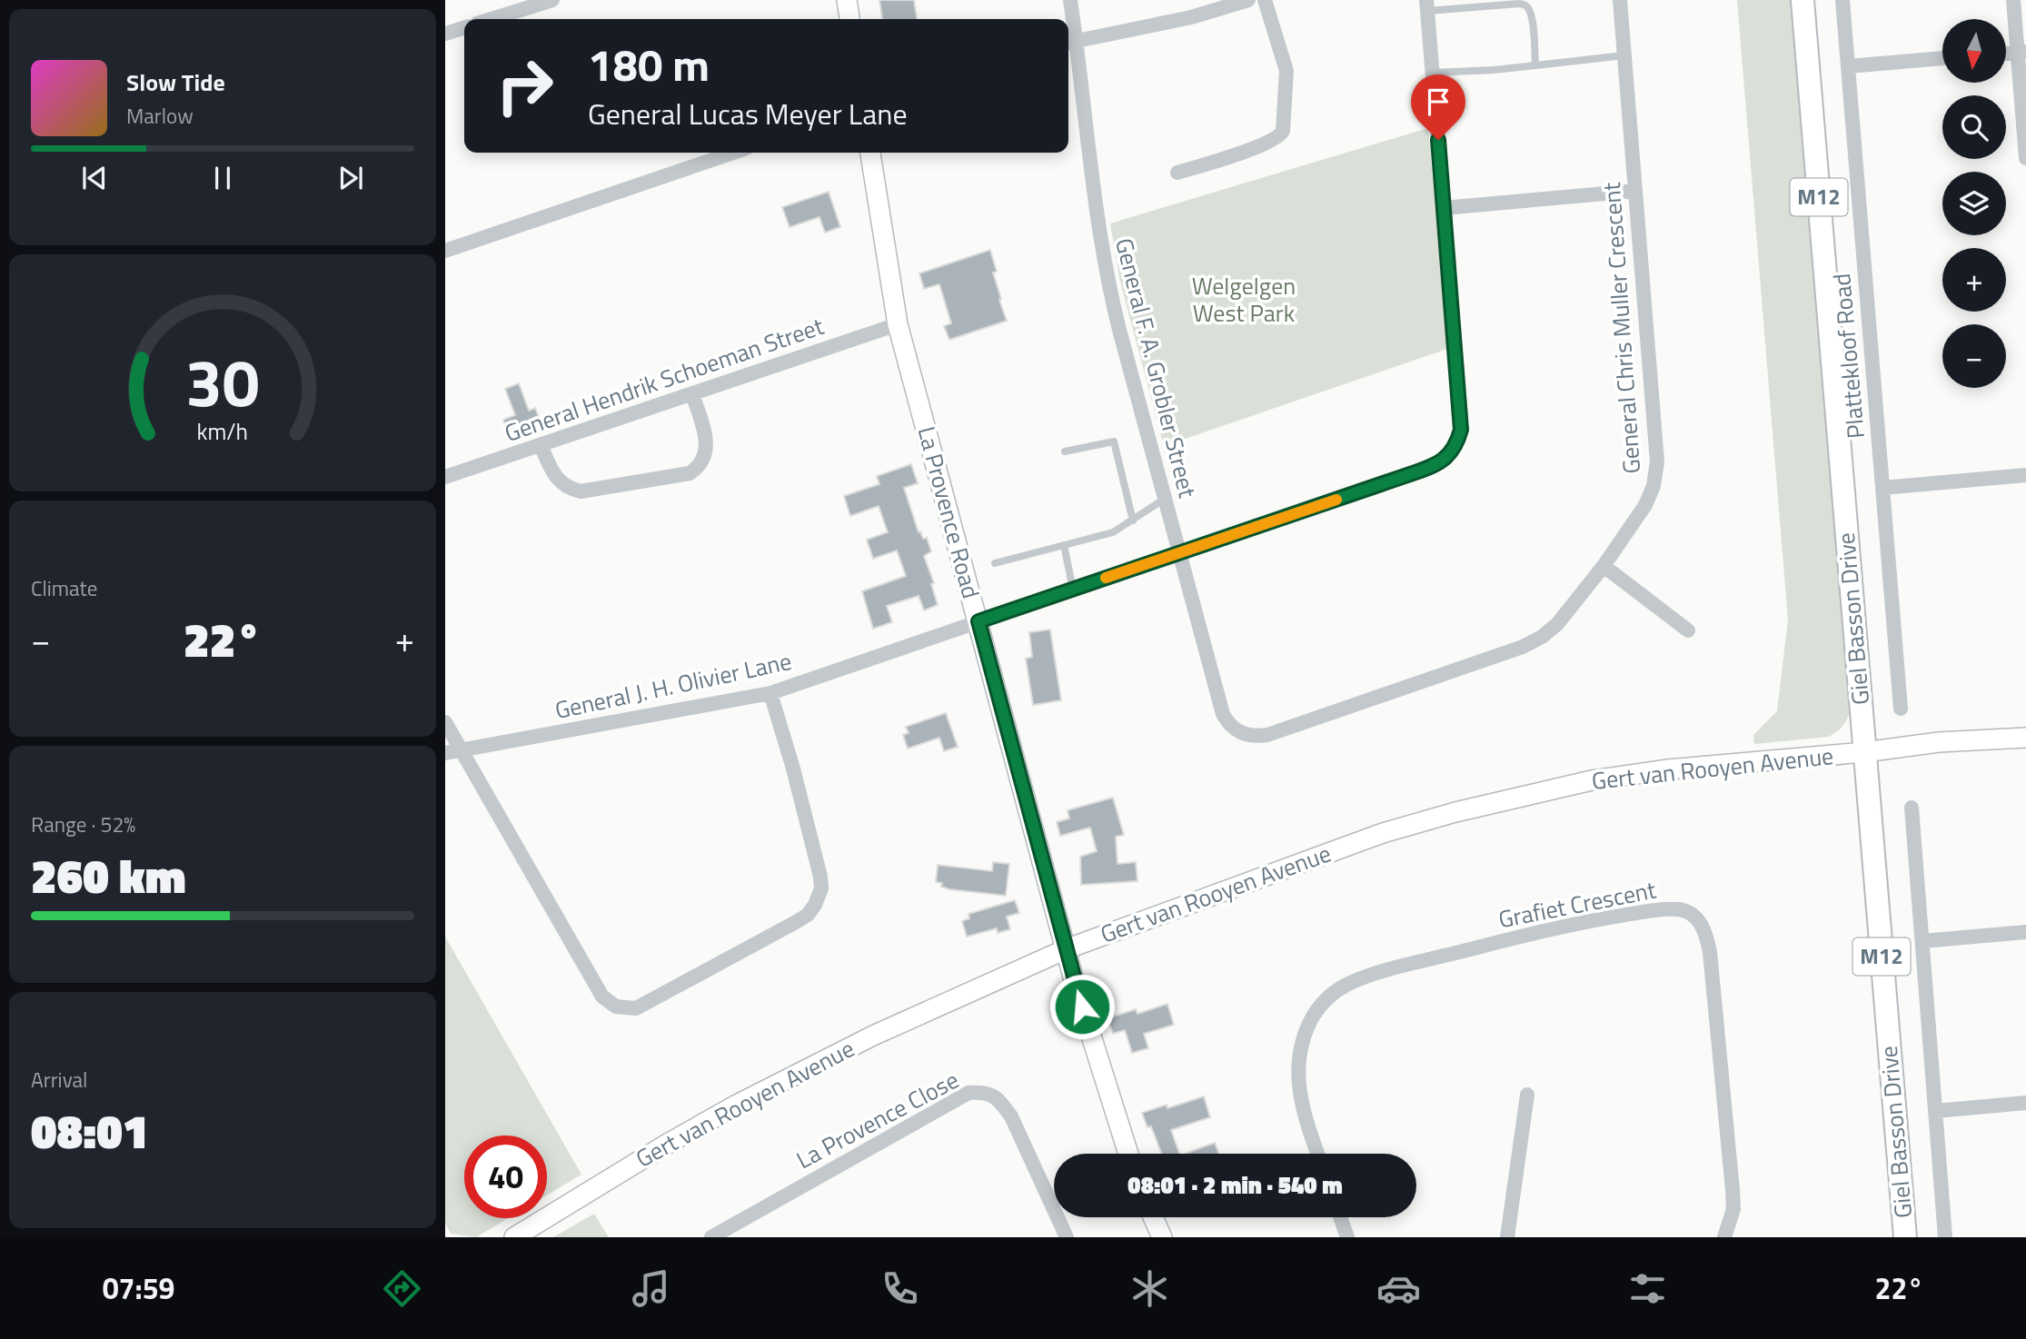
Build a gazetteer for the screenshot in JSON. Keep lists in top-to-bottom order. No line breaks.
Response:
{"streets":{"main road":["M12","Giel Basson Drive"],"street":["General Chris Muller Crescent","Plattekloof Road","General F. A. Grobler Street","General Hendrik Schoeman Street","La Provence Road","General J. H. Olivier Lane","Gert van Rooyen Avenue","Grafiet Crescent","La Provence Close"]},"crossings":[["General Chris Muller Crescent","General F. A. Grobler Street"],["General Chris Muller Crescent","General J. H. Olivier Lane"],["General F. A. Grobler Street","General J. H. Olivier Lane"],["General Hendrik Schoeman Street","La Provence Road"],["La Provence Road","General J. H. Olivier Lane"],["La Provence Road","Gert van Rooyen Avenue"],["Giel Basson Drive","Gert van Rooyen Avenue"]],"parks":["Welgelgen West Park"],"north":"bottom","page":{"map_buttons":["+","−"],"turn":["180 m","General Lucas Meyer Lane"],"song":["Slow Tide","Marlow"],"tile":["Climate",["Range · 52%","260 km"],["Arrival","08:01"]],"heat":["−","22°","+"],"limit":"40","trip":"08:01 · 2 min · 540 m","tabs":["07:59","22°"],"gauge":["30","km/h"]}}
